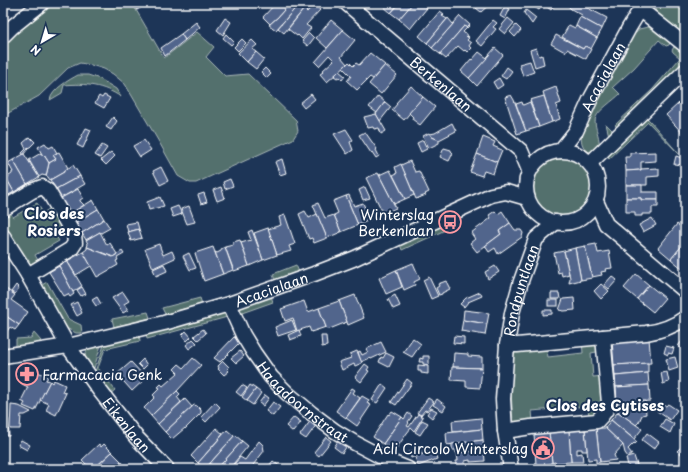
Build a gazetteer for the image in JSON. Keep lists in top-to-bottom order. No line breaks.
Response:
{"streets":{"street":["Acacialaan","Berkenlaan","Rondpuntlaan","Haagdoornstraat","Eikenlaan"]},"crossings":[["Acacialaan","Berkenlaan"],["Acacialaan","Rondpuntlaan"],["Acacialaan","Haagdoornstraat"],["Acacialaan","Eikenlaan"],["Berkenlaan","Rondpuntlaan"]],"districts":["Clos des Rosiers","Clos des Cytises"],"places":{"bus stop":["Winterslag Berkenlaan"],"pharmacy":["Farmacacia Genk"],"public building":["Acli Circolo Winterslag"]},"north":"bottom left"}
